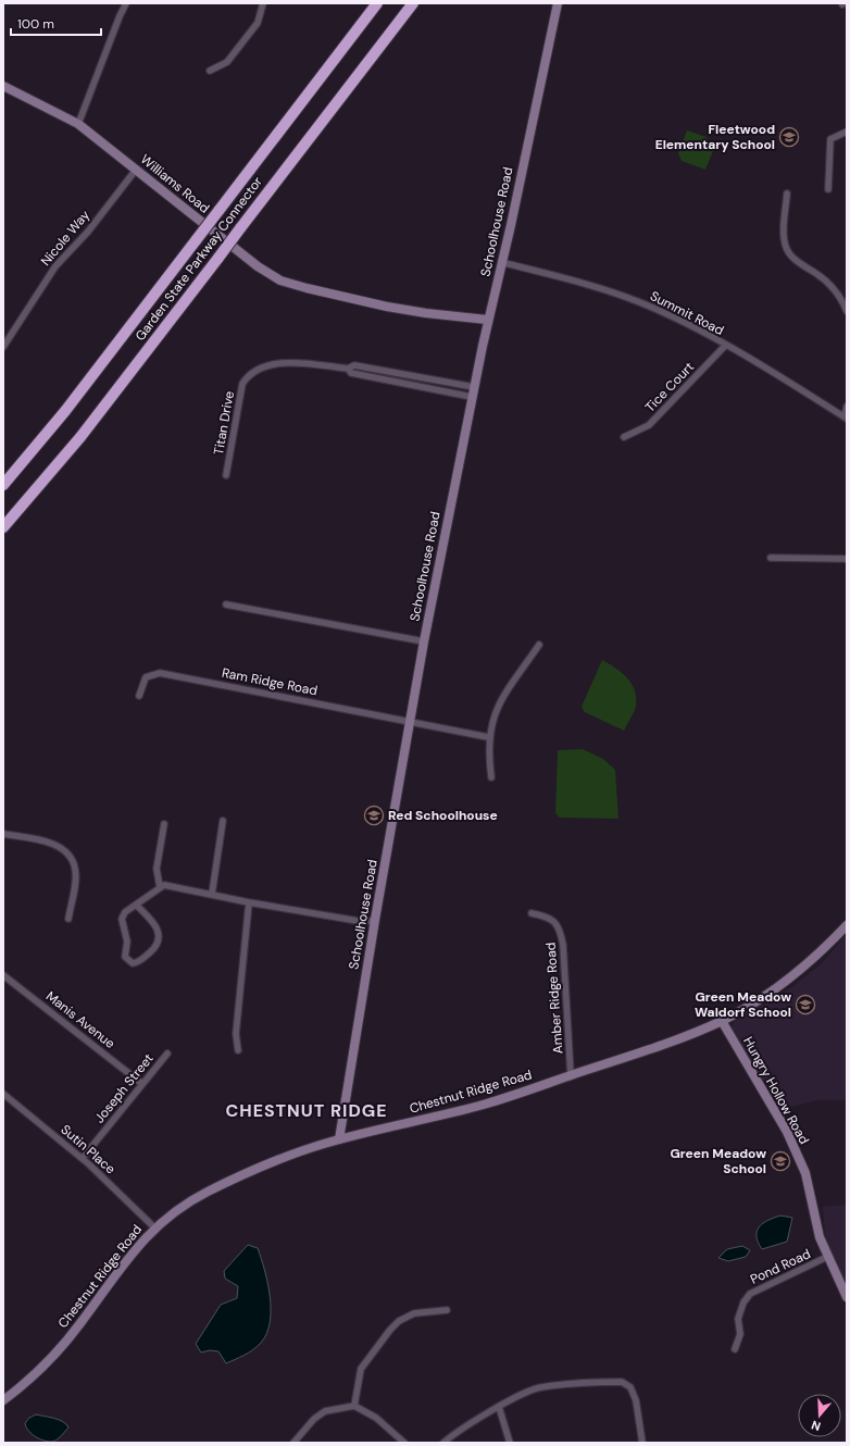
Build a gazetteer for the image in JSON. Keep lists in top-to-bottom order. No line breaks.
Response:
{"streets":{"highway":["Garden State Parkway Connector"],"street":["Williams Road","Schoolhouse Road","Nicole Way","Summit Road","Tice Court","Titan Drive","Ram Ridge Road","Amber Ridge Road","Manis Avenue","Joseph Street","Hungry Hollow Road","Chestnut Ridge Road","Sutin Place","Pond Road"]},"crossings":[["Williams Road","Schoolhouse Road"],["Williams Road","Nicole Way"],["Schoolhouse Road","Summit Road"],["Schoolhouse Road","Titan Drive"],["Schoolhouse Road","Ram Ridge Road"],["Schoolhouse Road","Chestnut Ridge Road"],["Summit Road","Tice Court"],["Amber Ridge Road","Chestnut Ridge Road"],["Manis Avenue","Joseph Street"],["Joseph Street","Sutin Place"],["Hungry Hollow Road","Chestnut Ridge Road"],["Hungry Hollow Road","Pond Road"],["Chestnut Ridge Road","Sutin Place"]],"districts":["CHESTNUT RIDGE"],"places":{"school or university":["Fleetwood Elementary School","Red Schoolhouse","Green Meadow Waldorf School","Green Meadow School"]},"scale_bar":"100 m","north":"bottom"}
